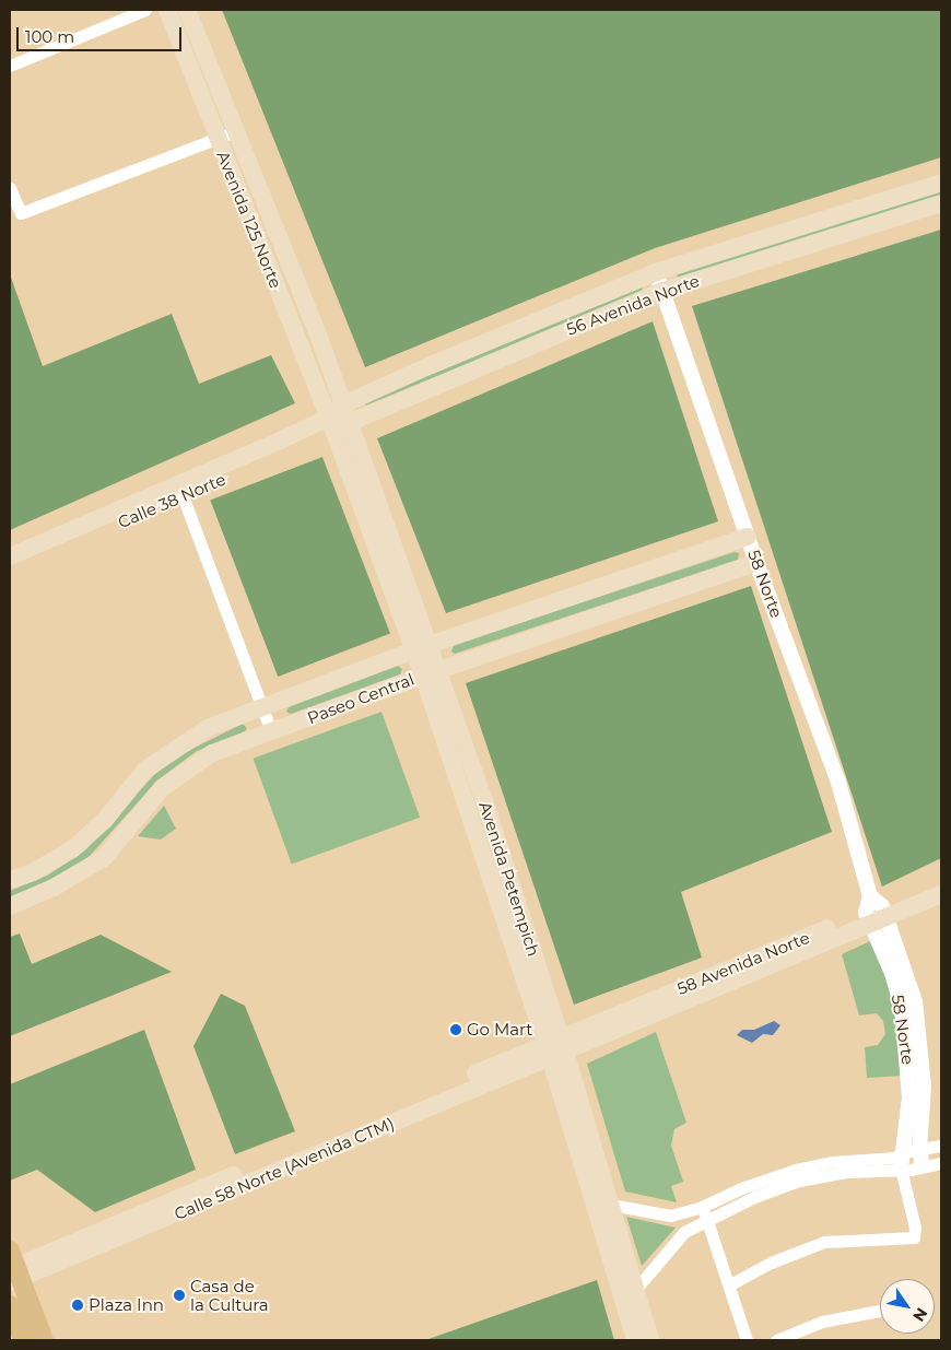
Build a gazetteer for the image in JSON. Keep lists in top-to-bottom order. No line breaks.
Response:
{"streets":{"main road":["Avenida 125 Norte","56 Avenida Norte","Calle 38 Norte","Paseo Central","Avenida Petempich","58 Avenida Norte","Calle 58 Norte (Avenida CTM)"],"street":["58 Norte"]},"crossings":[["Avenida 125 Norte","56 Avenida Norte"],["Avenida 125 Norte","Calle 38 Norte"],["Avenida 125 Norte","Avenida Petempich"],["56 Avenida Norte","Calle 38 Norte"],["56 Avenida Norte","58 Norte"],["56 Avenida Norte","Avenida Petempich"],["Calle 38 Norte","Avenida Petempich"],["58 Norte","Paseo Central"],["58 Norte","58 Avenida Norte"],["Paseo Central","Avenida Petempich"],["Avenida Petempich","58 Avenida Norte"],["Avenida Petempich","Calle 58 Norte (Avenida CTM)"],["58 Avenida Norte","Calle 58 Norte (Avenida CTM)"]],"places":["Go Mart","Casa de la Cultura","Plaza Inn"],"scale_bar":"100 m","north":"bottom right"}
